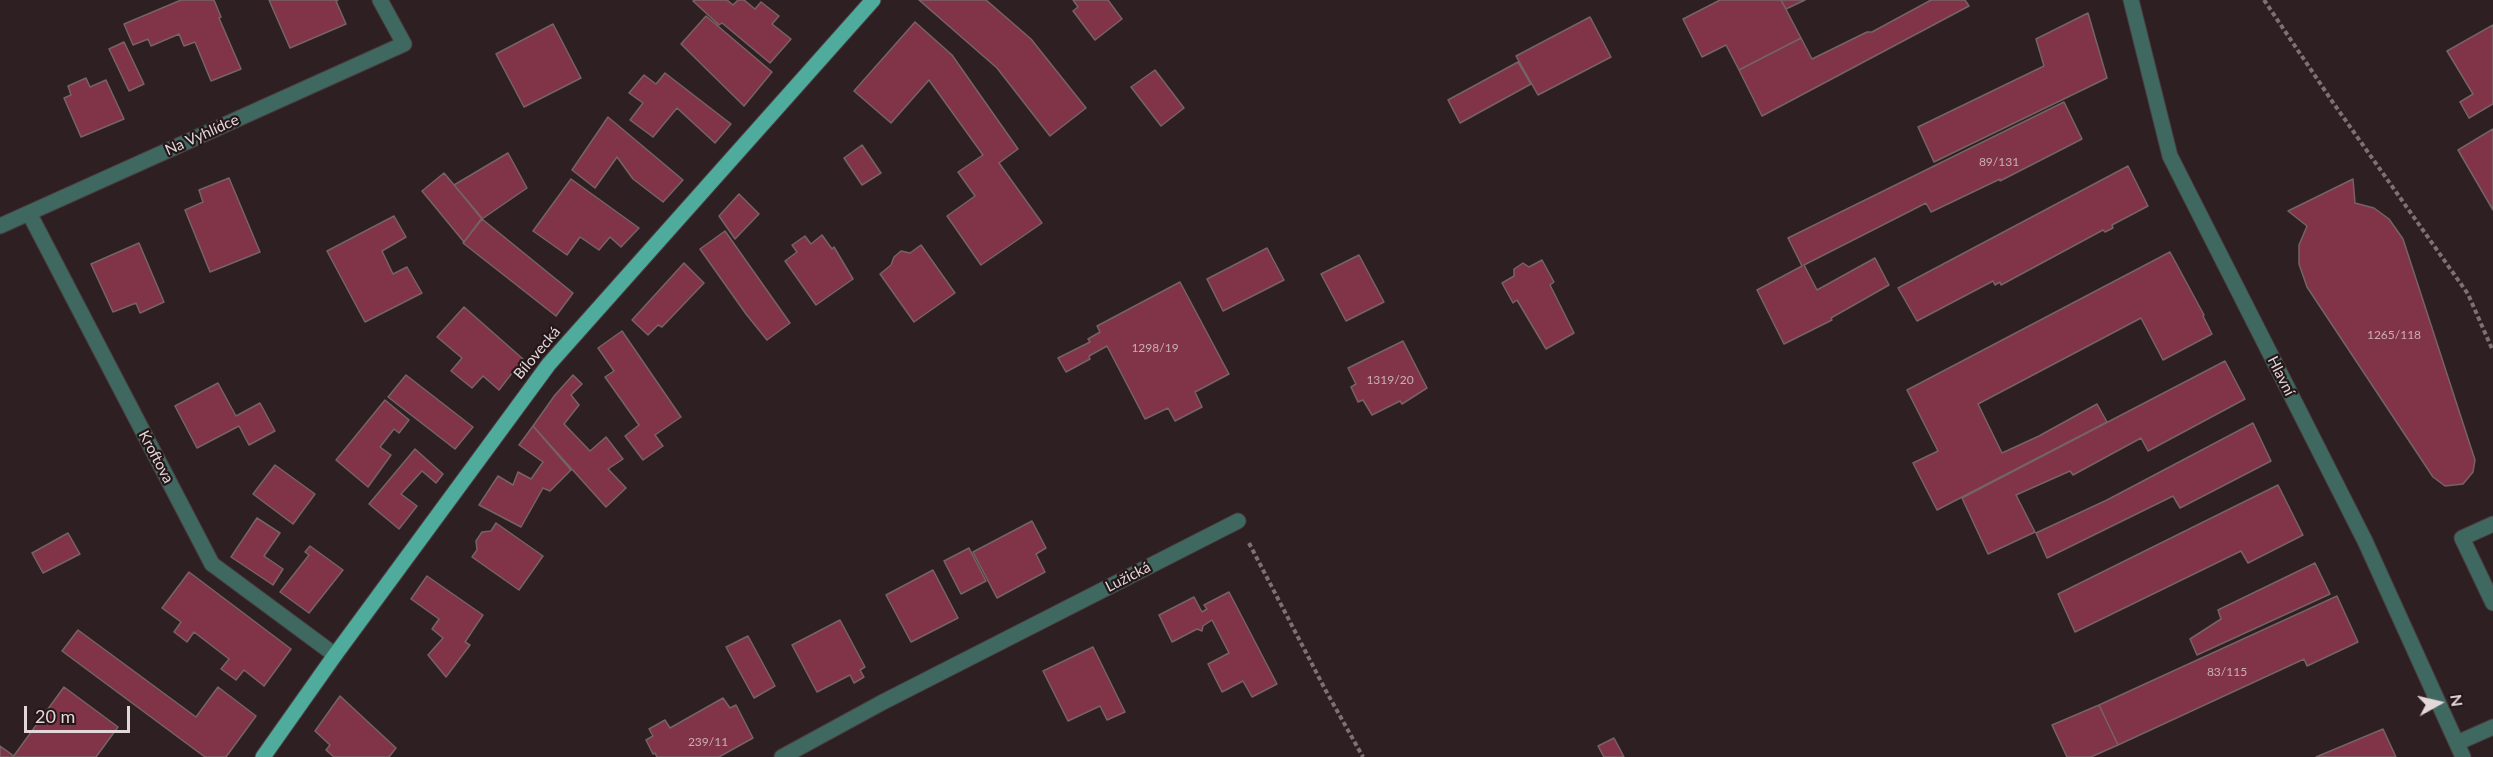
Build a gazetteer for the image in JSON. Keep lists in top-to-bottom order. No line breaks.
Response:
{"streets":{"main road":["Bílovecká"],"street":["Na Vyhlídce","Hlavní","Kroftova","Lužická"]},"crossings":[["Na Vyhlídce","Kroftova"],["Bílovecká","Kroftova"]],"house_numbers":["89/131","1265/118","1298/19","1319/20","83/115","239/11"],"scale_bar":"20 m","north":"right"}
